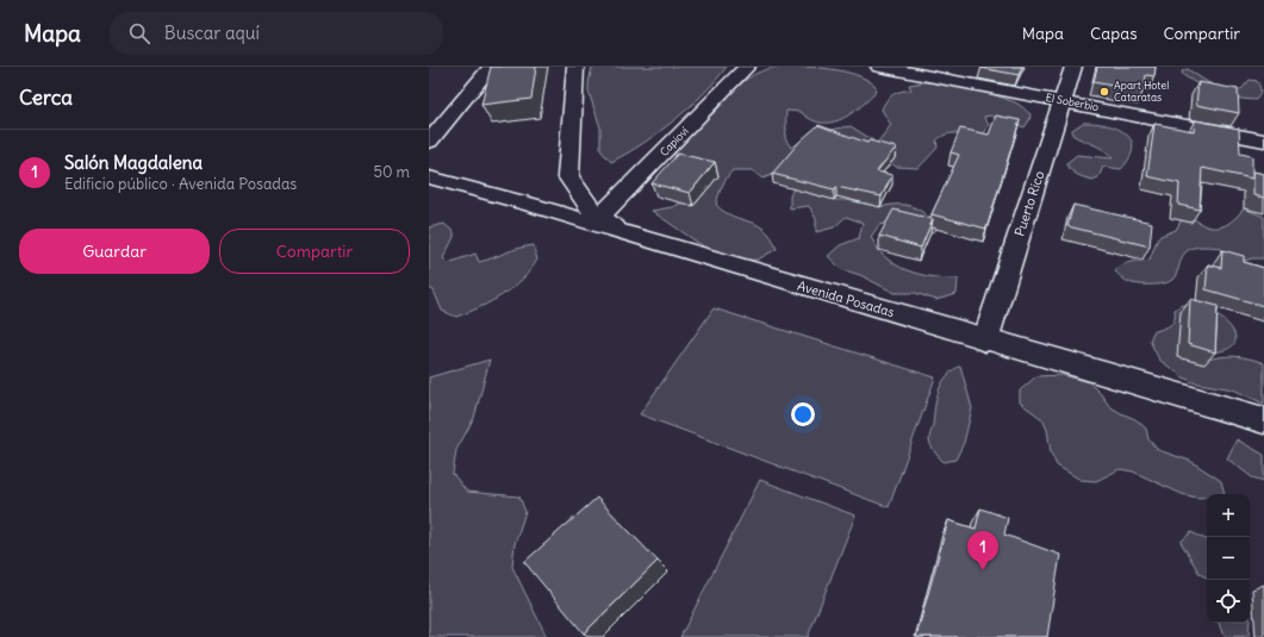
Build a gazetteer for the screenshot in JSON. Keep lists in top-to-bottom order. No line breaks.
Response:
{"streets":{"street":["El Soberbio","Capioví","Puerto Rico","Avenida Posadas"]},"crossings":[["El Soberbio","Puerto Rico"],["Puerto Rico","Avenida Posadas"]],"places":["Apart Hotel Cataratas"],"page":{"header":"Mapa","search":"Buscar aquí","nav":["Mapa","Capas","Compartir"],"heading":"Cerca","list":[{"mark":"1","name":"Salón Magdalena","note":"Edificio público · Avenida Posadas","value":"50 m"}],"buttons":["Guardar","Compartir"],"map_buttons":["+","−"],"pins":"1"}}
